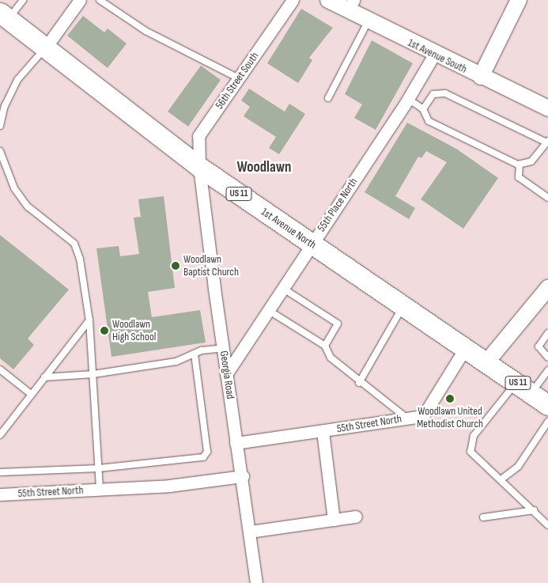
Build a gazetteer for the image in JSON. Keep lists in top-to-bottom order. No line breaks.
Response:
{"streets":{"main road":["US 11","1st Avenue North"],"street":["1st Avenue South","56th Street South","55th Place North","Georgia Road","55th Street North"]},"crossings":[["1st Avenue South","55th Place North"],["56th Street South","1st Avenue North"],["56th Street South","Georgia Road"],["55th Place North","1st Avenue North"],["55th Place North","Georgia Road"],["1st Avenue North","Georgia Road"],["1st Avenue North","55th Street North"],["Georgia Road","55th Street North"]],"districts":["Woodlawn"],"places":["Woodlawn Baptist Church","Woodlawn High School","Woodlawn United Methodist Church"]}
